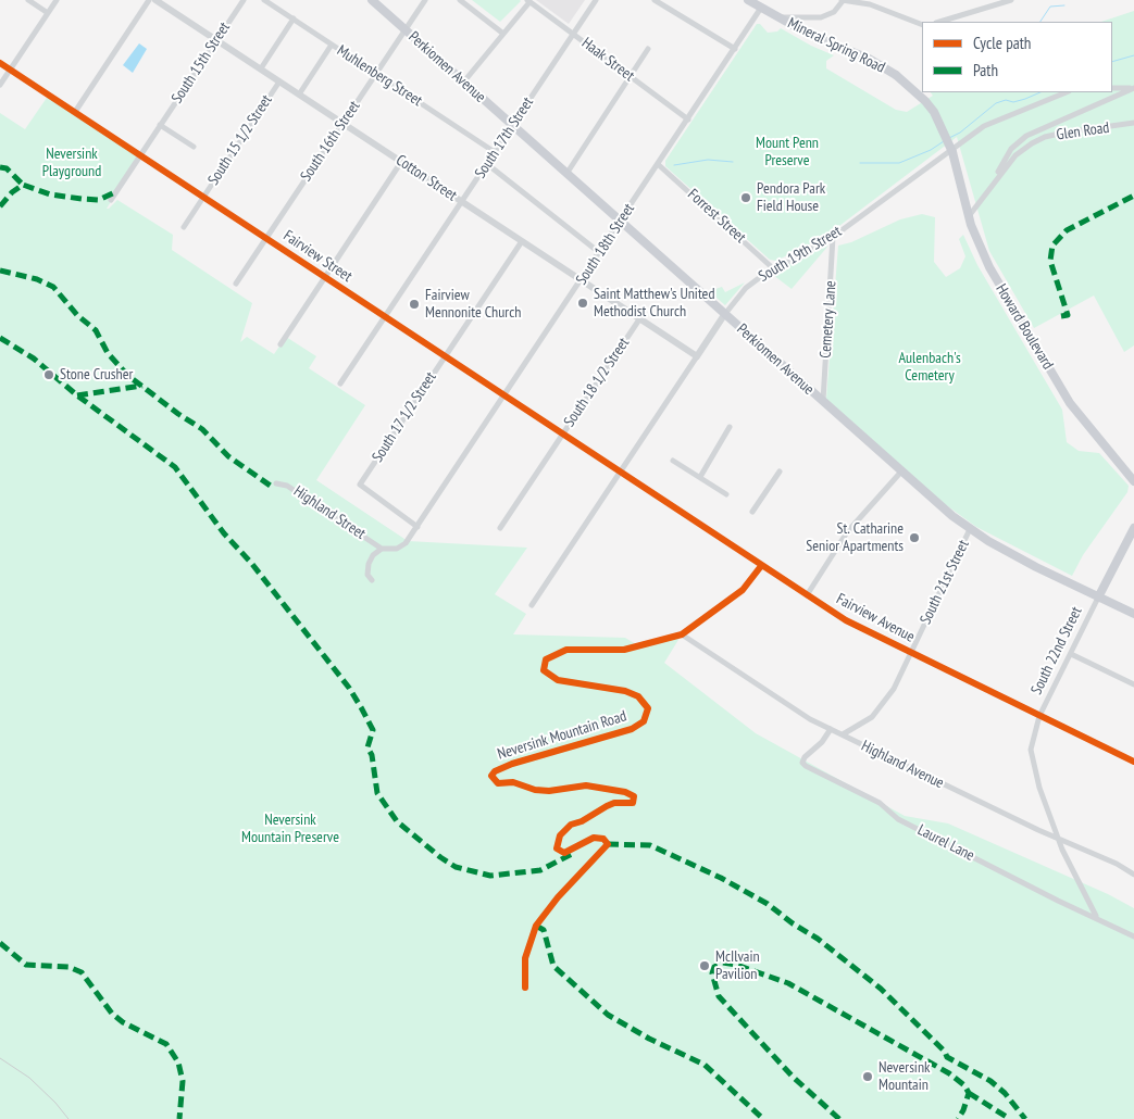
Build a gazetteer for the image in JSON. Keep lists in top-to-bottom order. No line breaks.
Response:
{"streets":{"main road":["Mineral Spring Road","Perkiomen Avenue","Howard Boulevard"],"street":["Haak Street","South 15th Street","Muhlenberg Street","Glen Road","South 17th Street","South 15 1/2 Street","South 16th Street","Cotton Street","Forrest Street","South 18th Street","South 19th Street","Fairview Street","Cemetery Lane","South 18 1/2 Street","South 17 1/2 Street","Highland Street","South 21st Street","Fairview Avenue","South 22nd Street","Neversink Mountain Road","Highland Avenue","Laurel Lane"]},"crossings":[["Mineral Spring Road","South 18th Street"],["Mineral Spring Road","Howard Boulevard"],["Haak Street","South 17th Street"],["Haak Street","South 18th Street"],["South 15th Street","Cotton Street"],["South 15th Street","Fairview Street"],["Perkiomen Avenue","South 17th Street"],["Perkiomen Avenue","South 16th Street"],["Perkiomen Avenue","South 18th Street"],["Perkiomen Avenue","South 19th Street"],["Perkiomen Avenue","Cemetery Lane"],["Perkiomen Avenue","South 21st Street"],["Perkiomen Avenue","South 22nd Street"],["Muhlenberg Street","South 17th Street"],["Muhlenberg Street","South 16th Street"],["Glen Road","Howard Boulevard"],["South 17th Street","Cotton Street"],["South 17th Street","Fairview Street"],["South 15 1/2 Street","Cotton Street"],["South 15 1/2 Street","Fairview Street"],["South 16th Street","Cotton Street"],["South 16th Street","Fairview Street"],["Cotton Street","South 18th Street"],["Cotton Street","South 19th Street"],["Cotton Street","South 18 1/2 Street"],["Cotton Street","South 17 1/2 Street"],["Forrest Street","South 18th Street"],["Forrest Street","South 19th Street"],["South 18th Street","Fairview Street"],["South 18th Street","South 17 1/2 Street"],["South 18th Street","Highland Street"],["South 19th Street","Fairview Street"],["South 19th Street","Cemetery Lane"],["South 19th Street","Fairview Avenue"],["Fairview Street","South 18 1/2 Street"],["Fairview Street","South 17 1/2 Street"],["Fairview Street","Fairview Avenue"],["South 21st Street","Fairview Avenue"],["South 21st Street","Highland Avenue"],["Fairview Avenue","South 22nd Street"],["South 22nd Street","Highland Avenue"],["South 22nd Street","Laurel Lane"],["Neversink Mountain Road","Highland Avenue"],["Highland Avenue","Laurel Lane"]],"parks":["Mount Penn Preserve","Neversink Playground","Aulenbach's Cemetery","Neversink Mountain Preserve"],"places":["Pendora Park Field House","Saint Matthew's United Methodist Church","Fairview Mennonite Church","Stone Crusher","St. Catharine Senior Apartments","McIlvain Pavilion","Neversink Mountain"],"legend":["Cycle path","Path"]}
